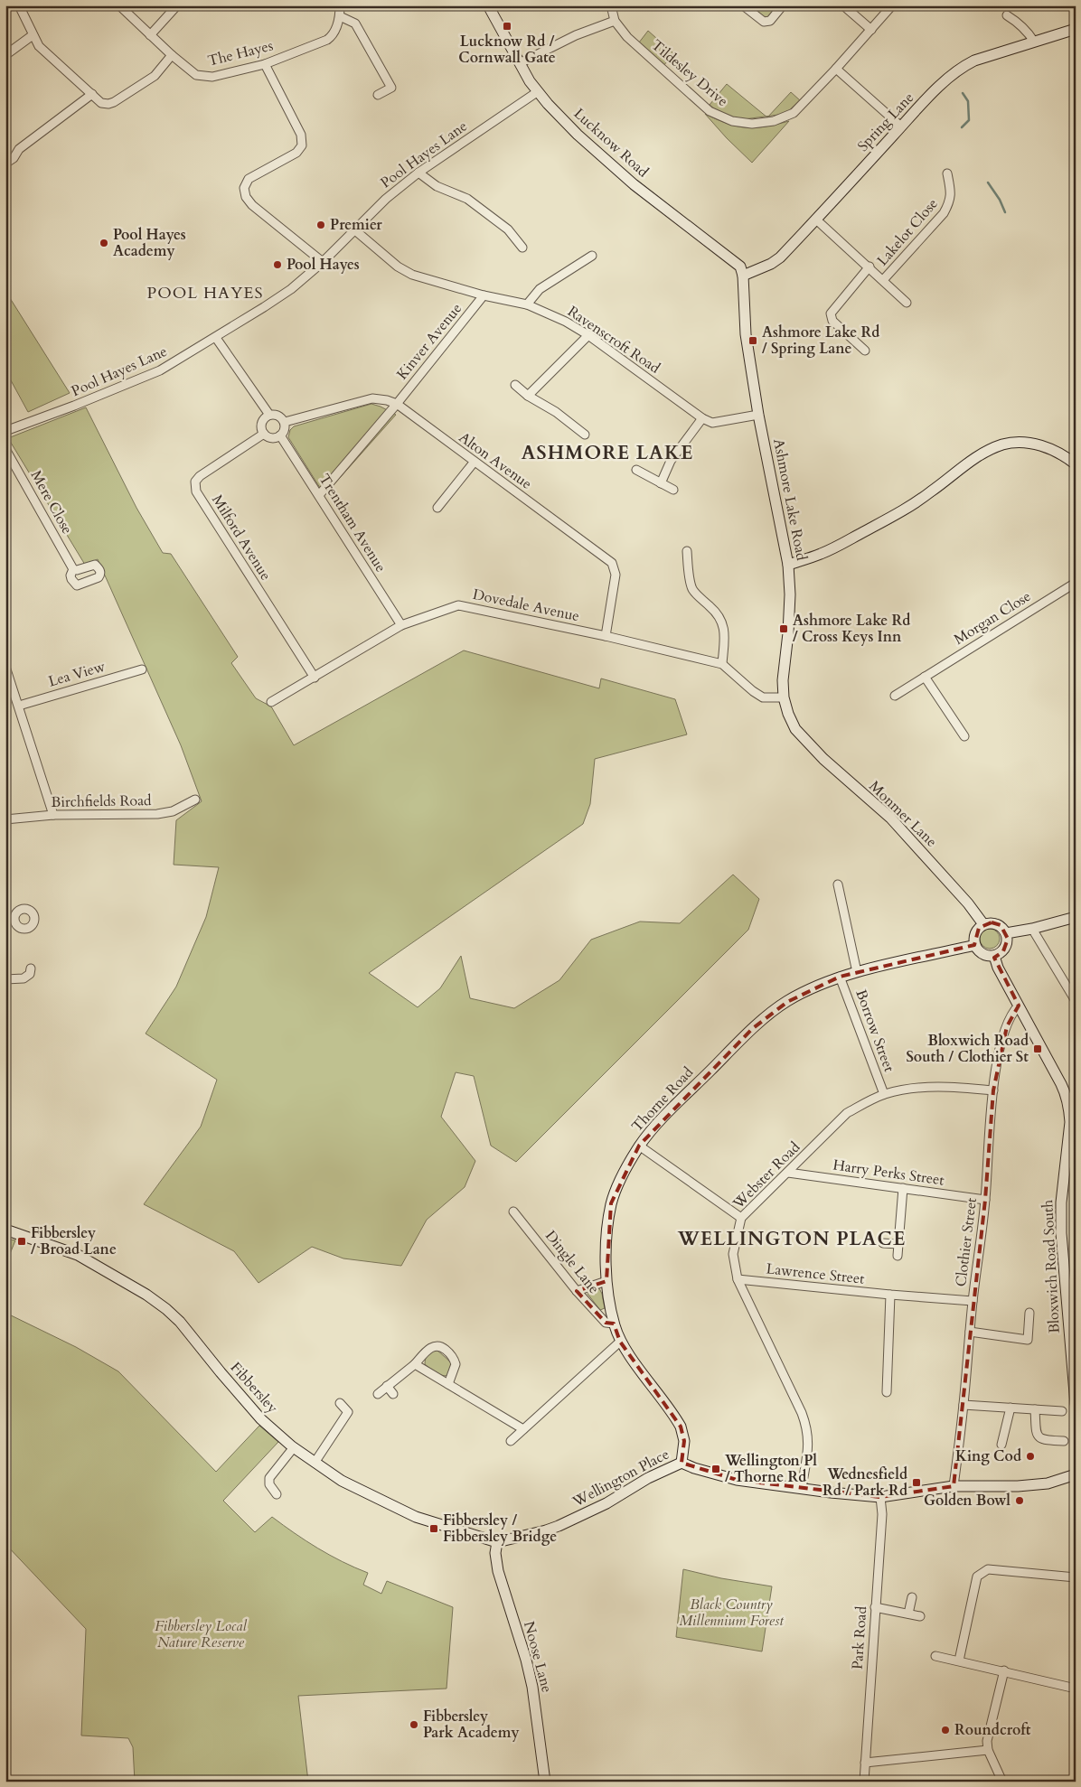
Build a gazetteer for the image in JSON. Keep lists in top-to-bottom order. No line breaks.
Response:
{"streets":{"street":["The Hayes","Tildesley Drive","Spring Lane","Lucknow Road","Pool Hayes Lane","Lakelot Close","Ravenscroft Road","Kinver Avenue","Alton Avenue","Ashmore Lake Road","Mere Close","Trentham Avenue","Milford Avenue","Dovedale Avenue","Morgan Close","Lea View","Birchfields Road","Monmer Lane","Borrow Street","Thorne Road","Harry Perks Street","Webster Road","Clothier Street","Dingle Lane","Bloxwich Road South","Lawrence Street","Fibbersley","Wellington Place","Park Road","Noose Lane"]},"crossings":[["Spring Lane","Lucknow Road"],["Spring Lane","Ashmore Lake Road"],["Lucknow Road","Pool Hayes Lane"],["Lucknow Road","Ashmore Lake Road"],["Pool Hayes Lane","Ravenscroft Road"],["Ravenscroft Road","Kinver Avenue"],["Ravenscroft Road","Ashmore Lake Road"],["Kinver Avenue","Alton Avenue"],["Kinver Avenue","Trentham Avenue"],["Alton Avenue","Trentham Avenue"],["Alton Avenue","Milford Avenue"],["Alton Avenue","Dovedale Avenue"],["Ashmore Lake Road","Dovedale Avenue"],["Ashmore Lake Road","Monmer Lane"],["Trentham Avenue","Milford Avenue"],["Trentham Avenue","Dovedale Avenue"],["Milford Avenue","Dovedale Avenue"],["Monmer Lane","Thorne Road"],["Monmer Lane","Bloxwich Road South"],["Borrow Street","Thorne Road"],["Borrow Street","Webster Road"],["Thorne Road","Dingle Lane"],["Thorne Road","Bloxwich Road South"],["Thorne Road","Wellington Place"],["Harry Perks Street","Webster Road"],["Harry Perks Street","Clothier Street"],["Webster Road","Clothier Street"],["Webster Road","Lawrence Street"],["Clothier Street","Bloxwich Road South"],["Clothier Street","Lawrence Street"],["Fibbersley","Wellington Place"],["Fibbersley","Noose Lane"],["Wellington Place","Noose Lane"]],"districts":["POOL HAYES","ASHMORE LAKE","WELLINGTON PLACE"],"parks":["Black Country Millennium Forest","Fibbersley Local Nature Reserve"],"places":{"transit":["Lucknow Rd / Cornwall Gate","Ashmore Lake Rd / Spring Lane","Ashmore Lake Rd / Cross Keys Inn","Bloxwich Road South / Clothier St","Fibbersley / Broad Lane","Wellington Pl / Thorne Rd","Wednesfield Rd / Park Rd","Fibbersley / Fibbersley Bridge"],"other":["Premier","Pool Hayes Academy","Pool Hayes","King Cod","Golden Bowl","Fibbersley Park Academy","Roundcroft"]}}
